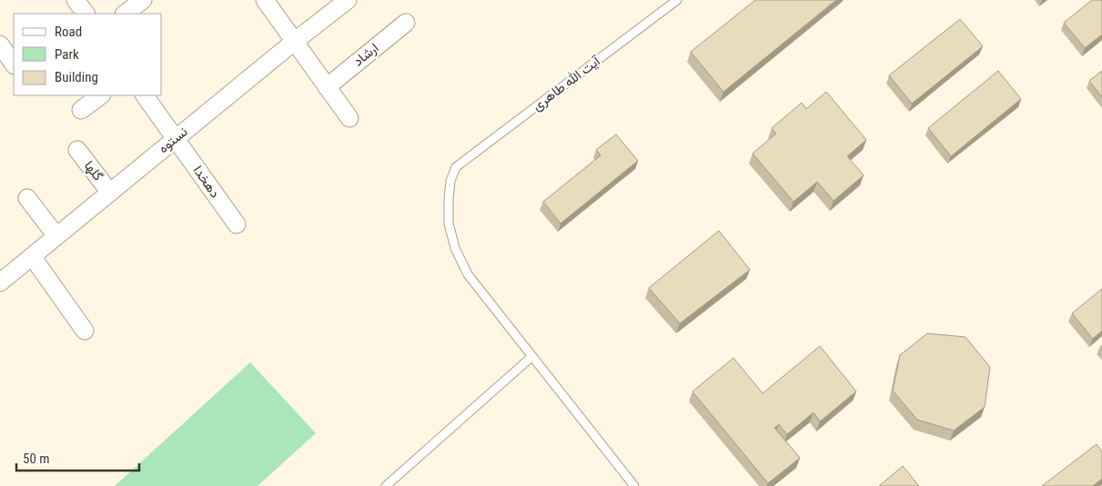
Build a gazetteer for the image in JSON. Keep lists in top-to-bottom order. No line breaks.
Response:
{"streets":{"street":["ارشاد","نستوه","گلها","دهخدا"],"lane":["آیت الله طاهری"]},"crossings":[["نستوه","گلها"],["نستوه","دهخدا"]],"legend":["Road","Park","Building"],"scale_bar":"50 m"}
